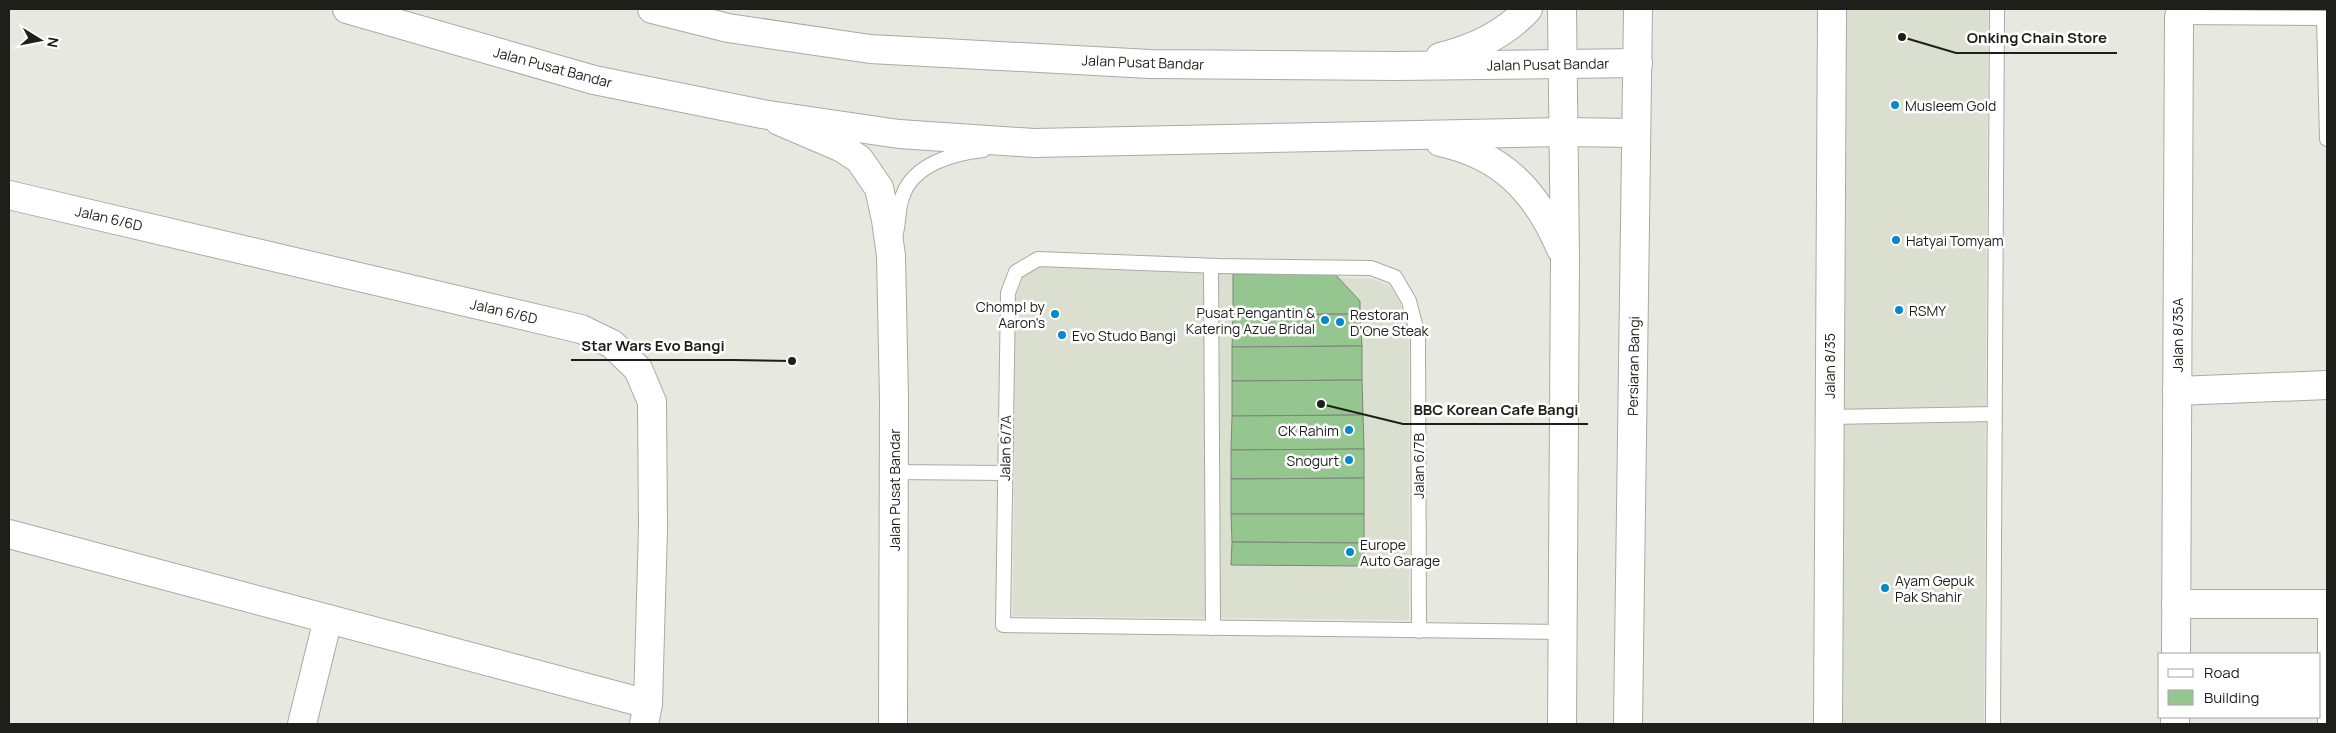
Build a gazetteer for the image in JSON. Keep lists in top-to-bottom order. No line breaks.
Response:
{"streets":{"main road":["Jalan Pusat Bandar","Jalan 6/6D","Jalan 8/35A","Persiaran Bangi","Jalan 8/35"],"lane":["Jalan 6/7A","Jalan 6/7B"]},"crossings":[["Jalan Pusat Bandar","Persiaran Bangi"],["Jalan 6/7A","Jalan 6/7B"]],"places":["Onking Chain Store","Musleem Gold","Hatyai Tomyam","RSMY","Chomp! by Aaron's","Pusat Pengantin & Katering Azue Bridal","Restoran D'One Steak","Evo Studo Bangi","Star Wars Evo Bangi","BBC Korean Cafe Bangi","CK Rahim","Snogurt","Europe Auto Garage","Ayam Gepuk Pak Shahir"],"legend":["Road","Building"],"north":"right"}
